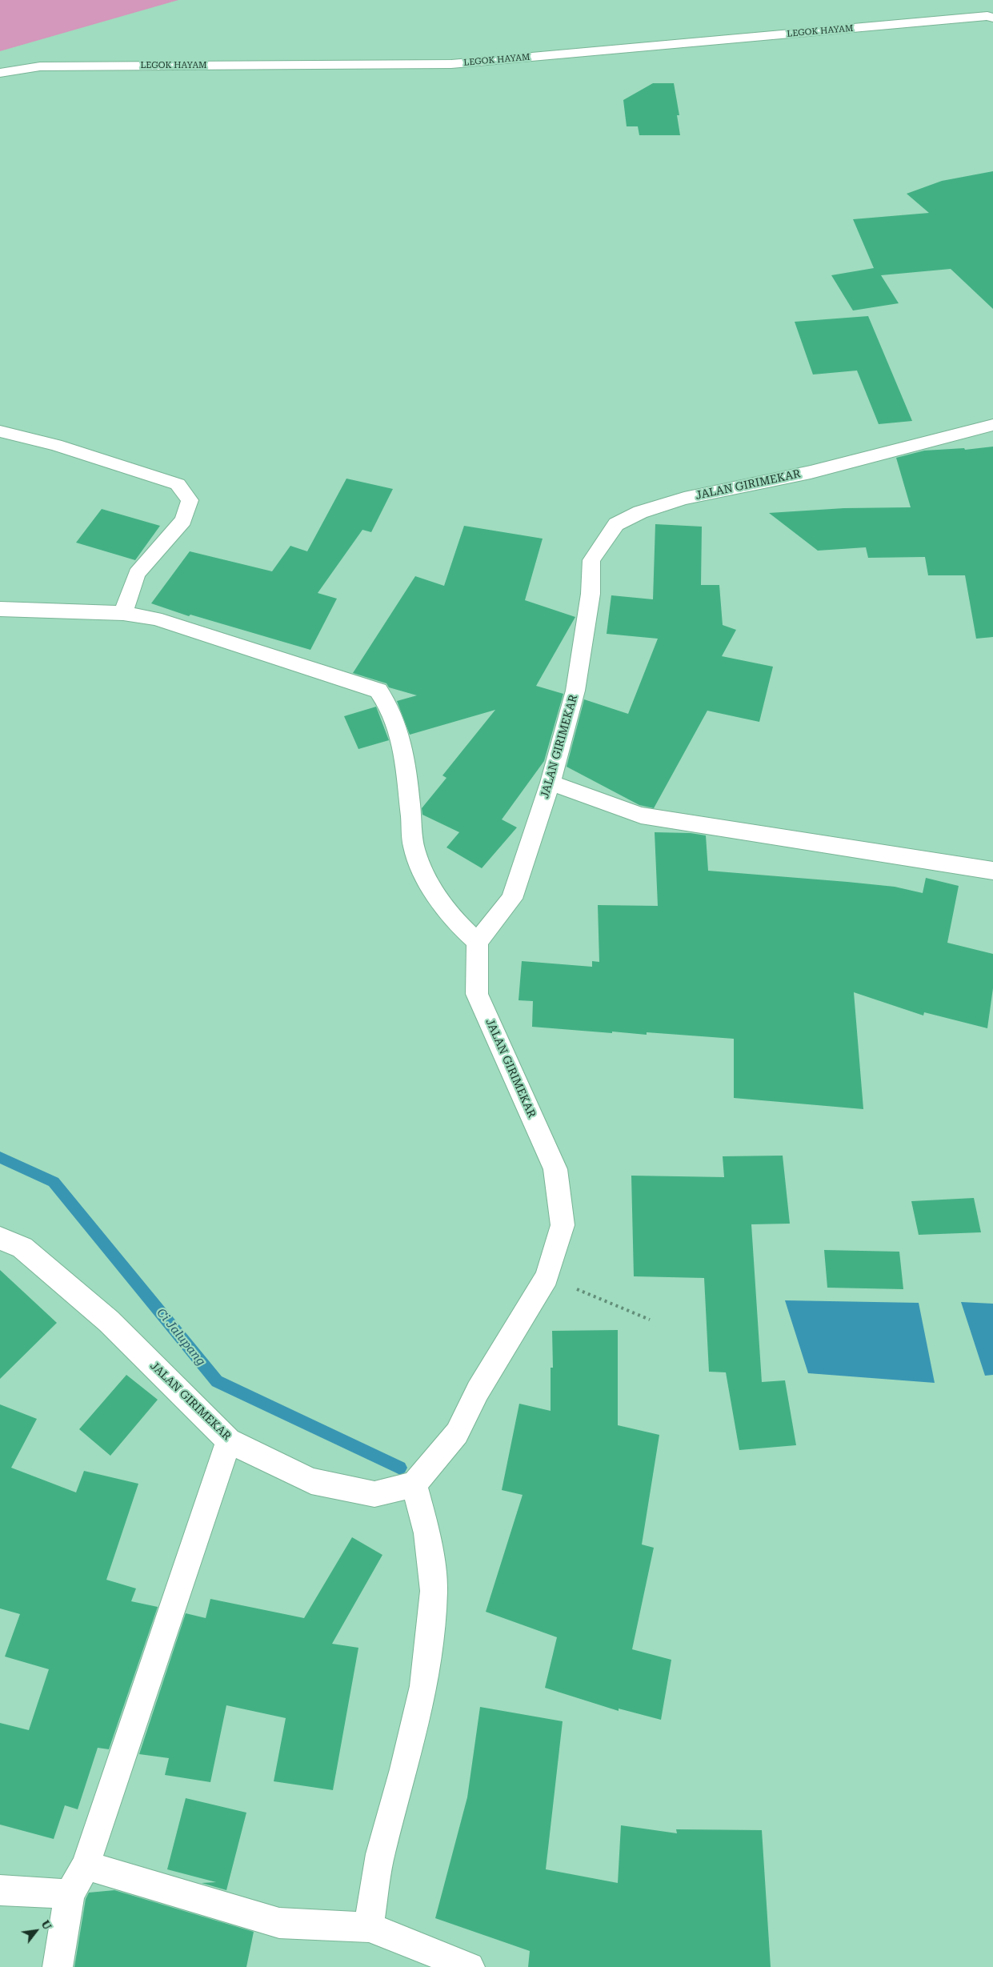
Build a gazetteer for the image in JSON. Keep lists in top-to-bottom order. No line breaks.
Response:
{"streets":{"street":["LEGOK HAYAM","JALAN GIRIMEKAR"]},"water":["Ci Jalupang"],"north":"top right"}
